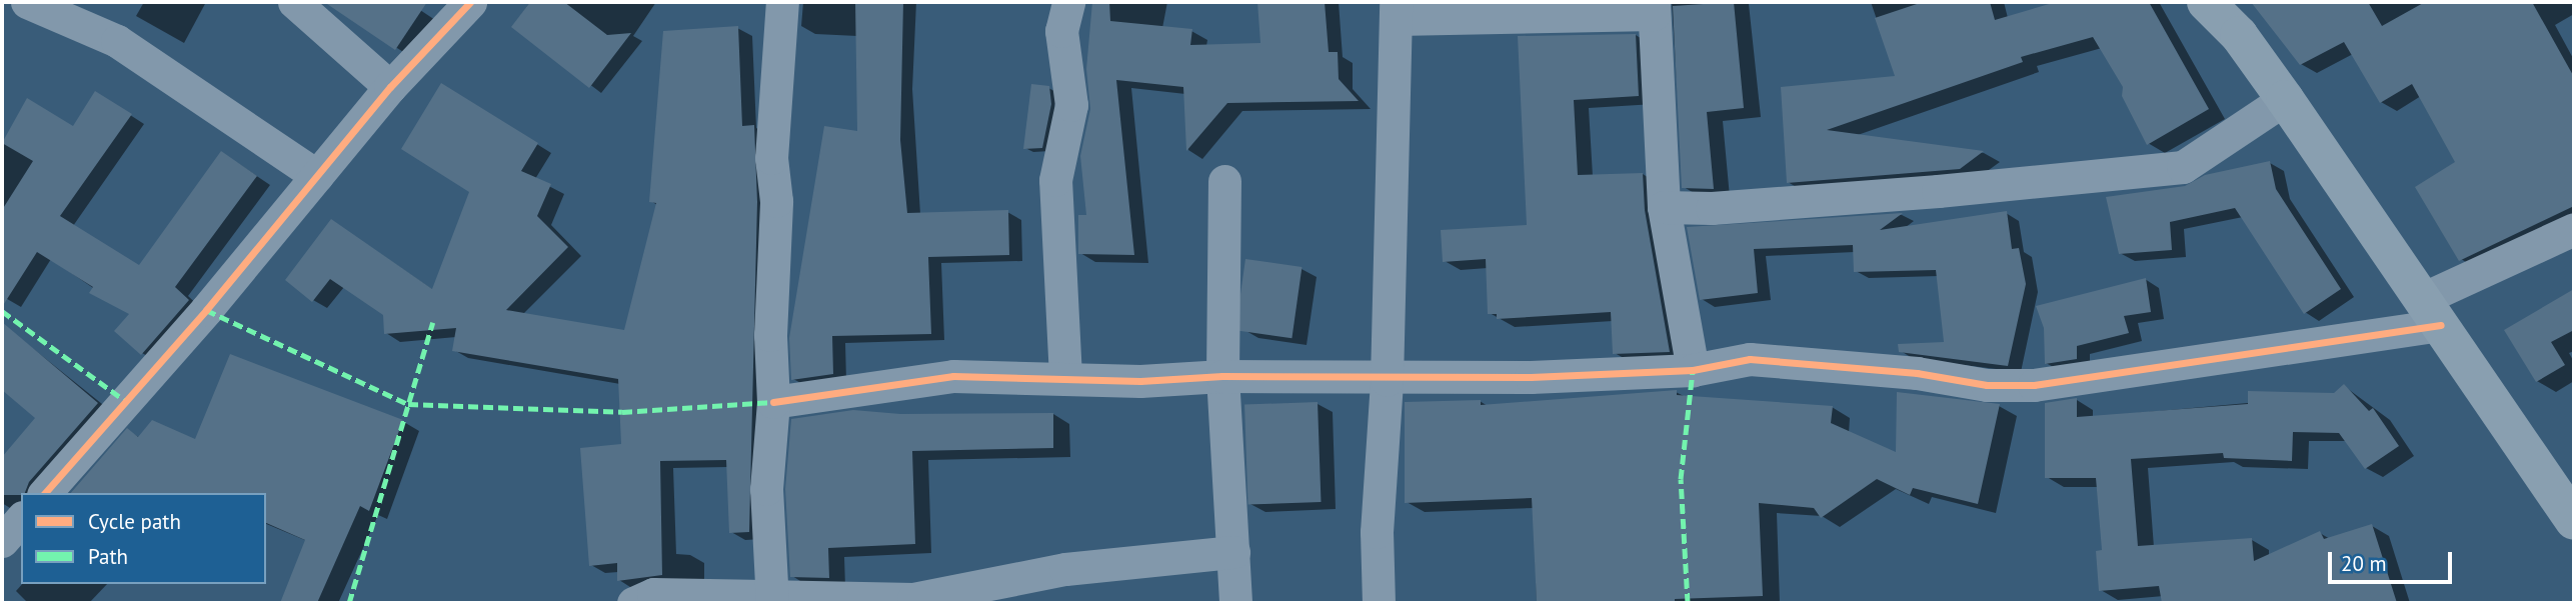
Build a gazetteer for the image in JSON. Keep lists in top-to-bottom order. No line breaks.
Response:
{"legend":["Cycle path","Path"],"scale_bar":"20 m"}
